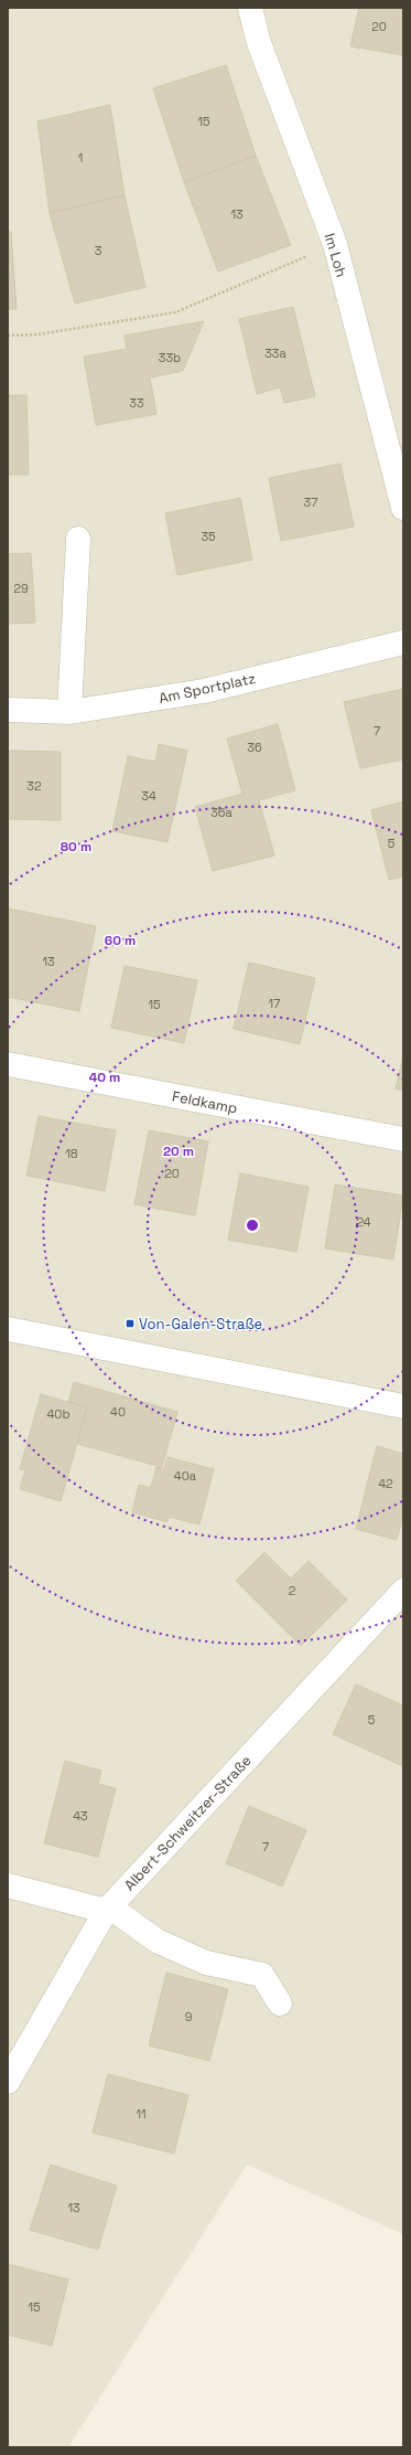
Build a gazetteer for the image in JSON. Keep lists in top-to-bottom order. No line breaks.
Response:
{"streets":{"street":["Im Loh","Am Sportplatz","Feldkamp","Albert-Schweitzer-Straße"]},"places":{"transit":["Von-Galen-Straße"]},"house_numbers":["20","15","1","13","3","33a","33b","33","37","35","29","7","36","32","34","36a","5","13","17","15","18","20","24","40","40b","40a","42","2","5","43","7","9","11","13","15"],"rings":["80 m","60 m","40 m","20 m"]}
